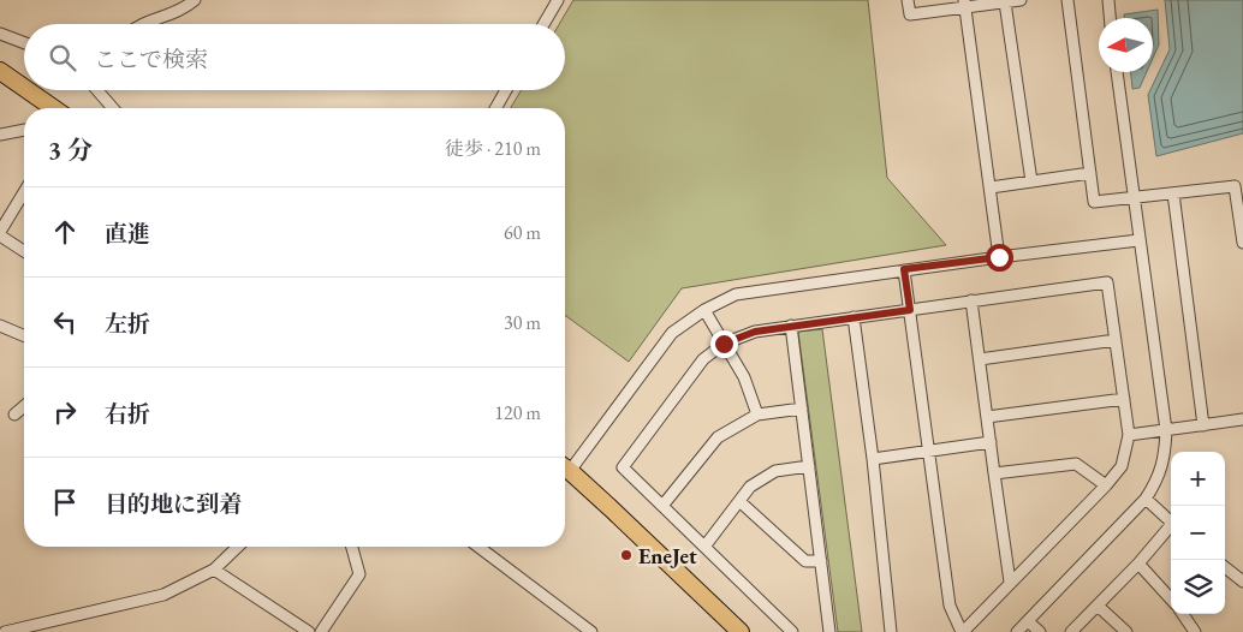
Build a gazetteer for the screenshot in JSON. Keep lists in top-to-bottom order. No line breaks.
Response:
{"places":["EneJet"],"north":"left","page":{"search":"ここで検索","heading":["3 分","徒歩 · 210 m"],"list":[["直進","60 m"],["左折","30 m"],["右折","120 m"],"目的地に到着"],"map_buttons":["+","−"]}}
